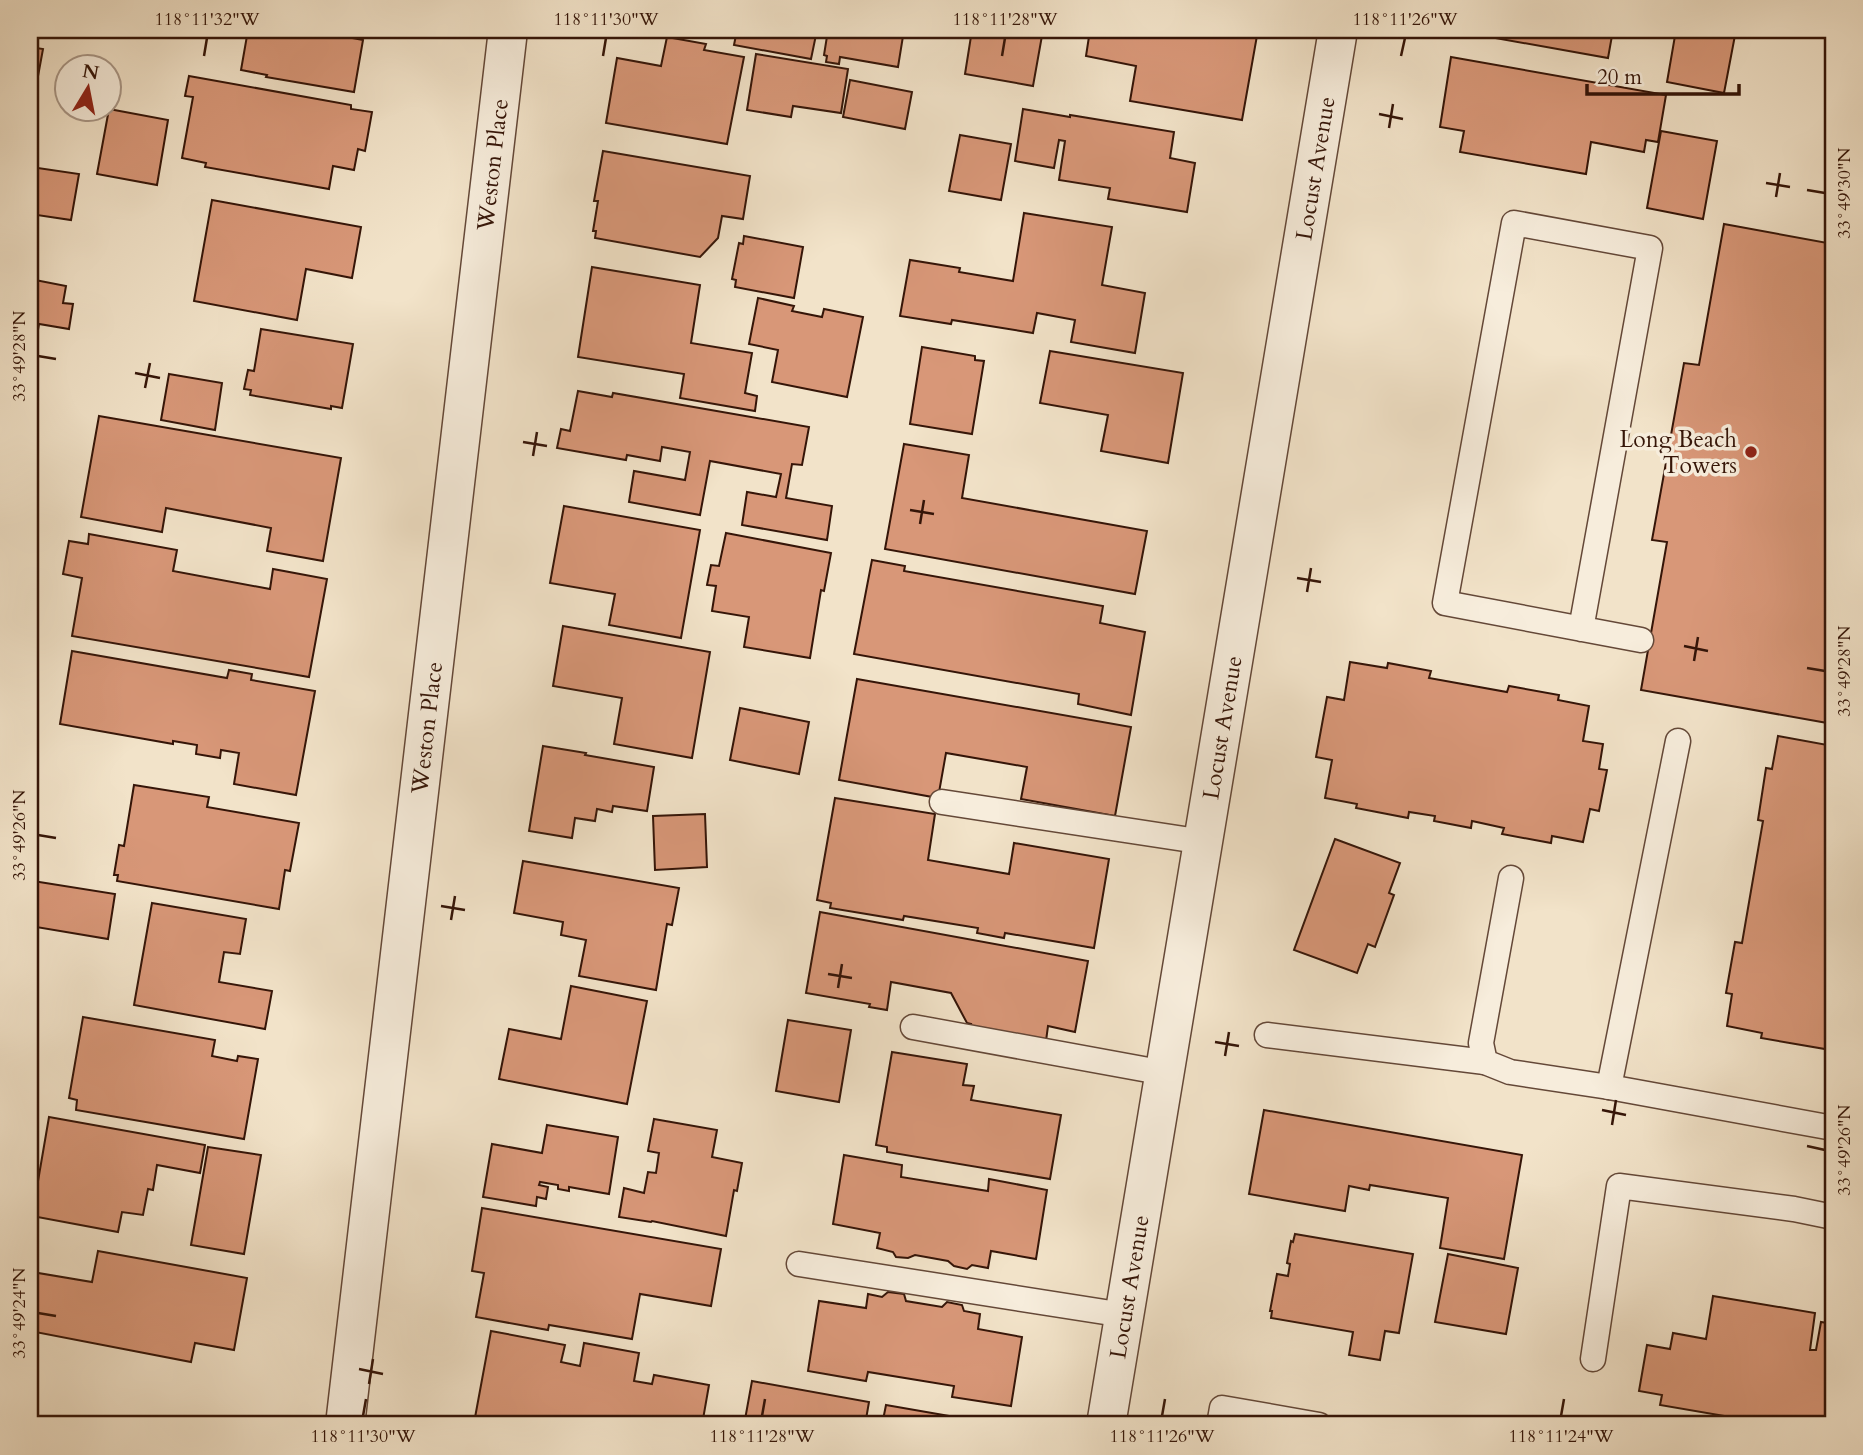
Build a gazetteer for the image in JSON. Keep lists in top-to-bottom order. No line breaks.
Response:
{"streets":{"street":["Weston Place","Locust Avenue"]},"places":["Long Beach Towers"],"scale_bar":"20 m","north":"top","coordinates":["118°11'32\"W","118°11'30\"W","118°11'28\"W","118°11'26\"W","33°49'30\"N","33°49'28\"N","33°49'26\"N","33°49'24\"N","118°11'24\"W"]}
